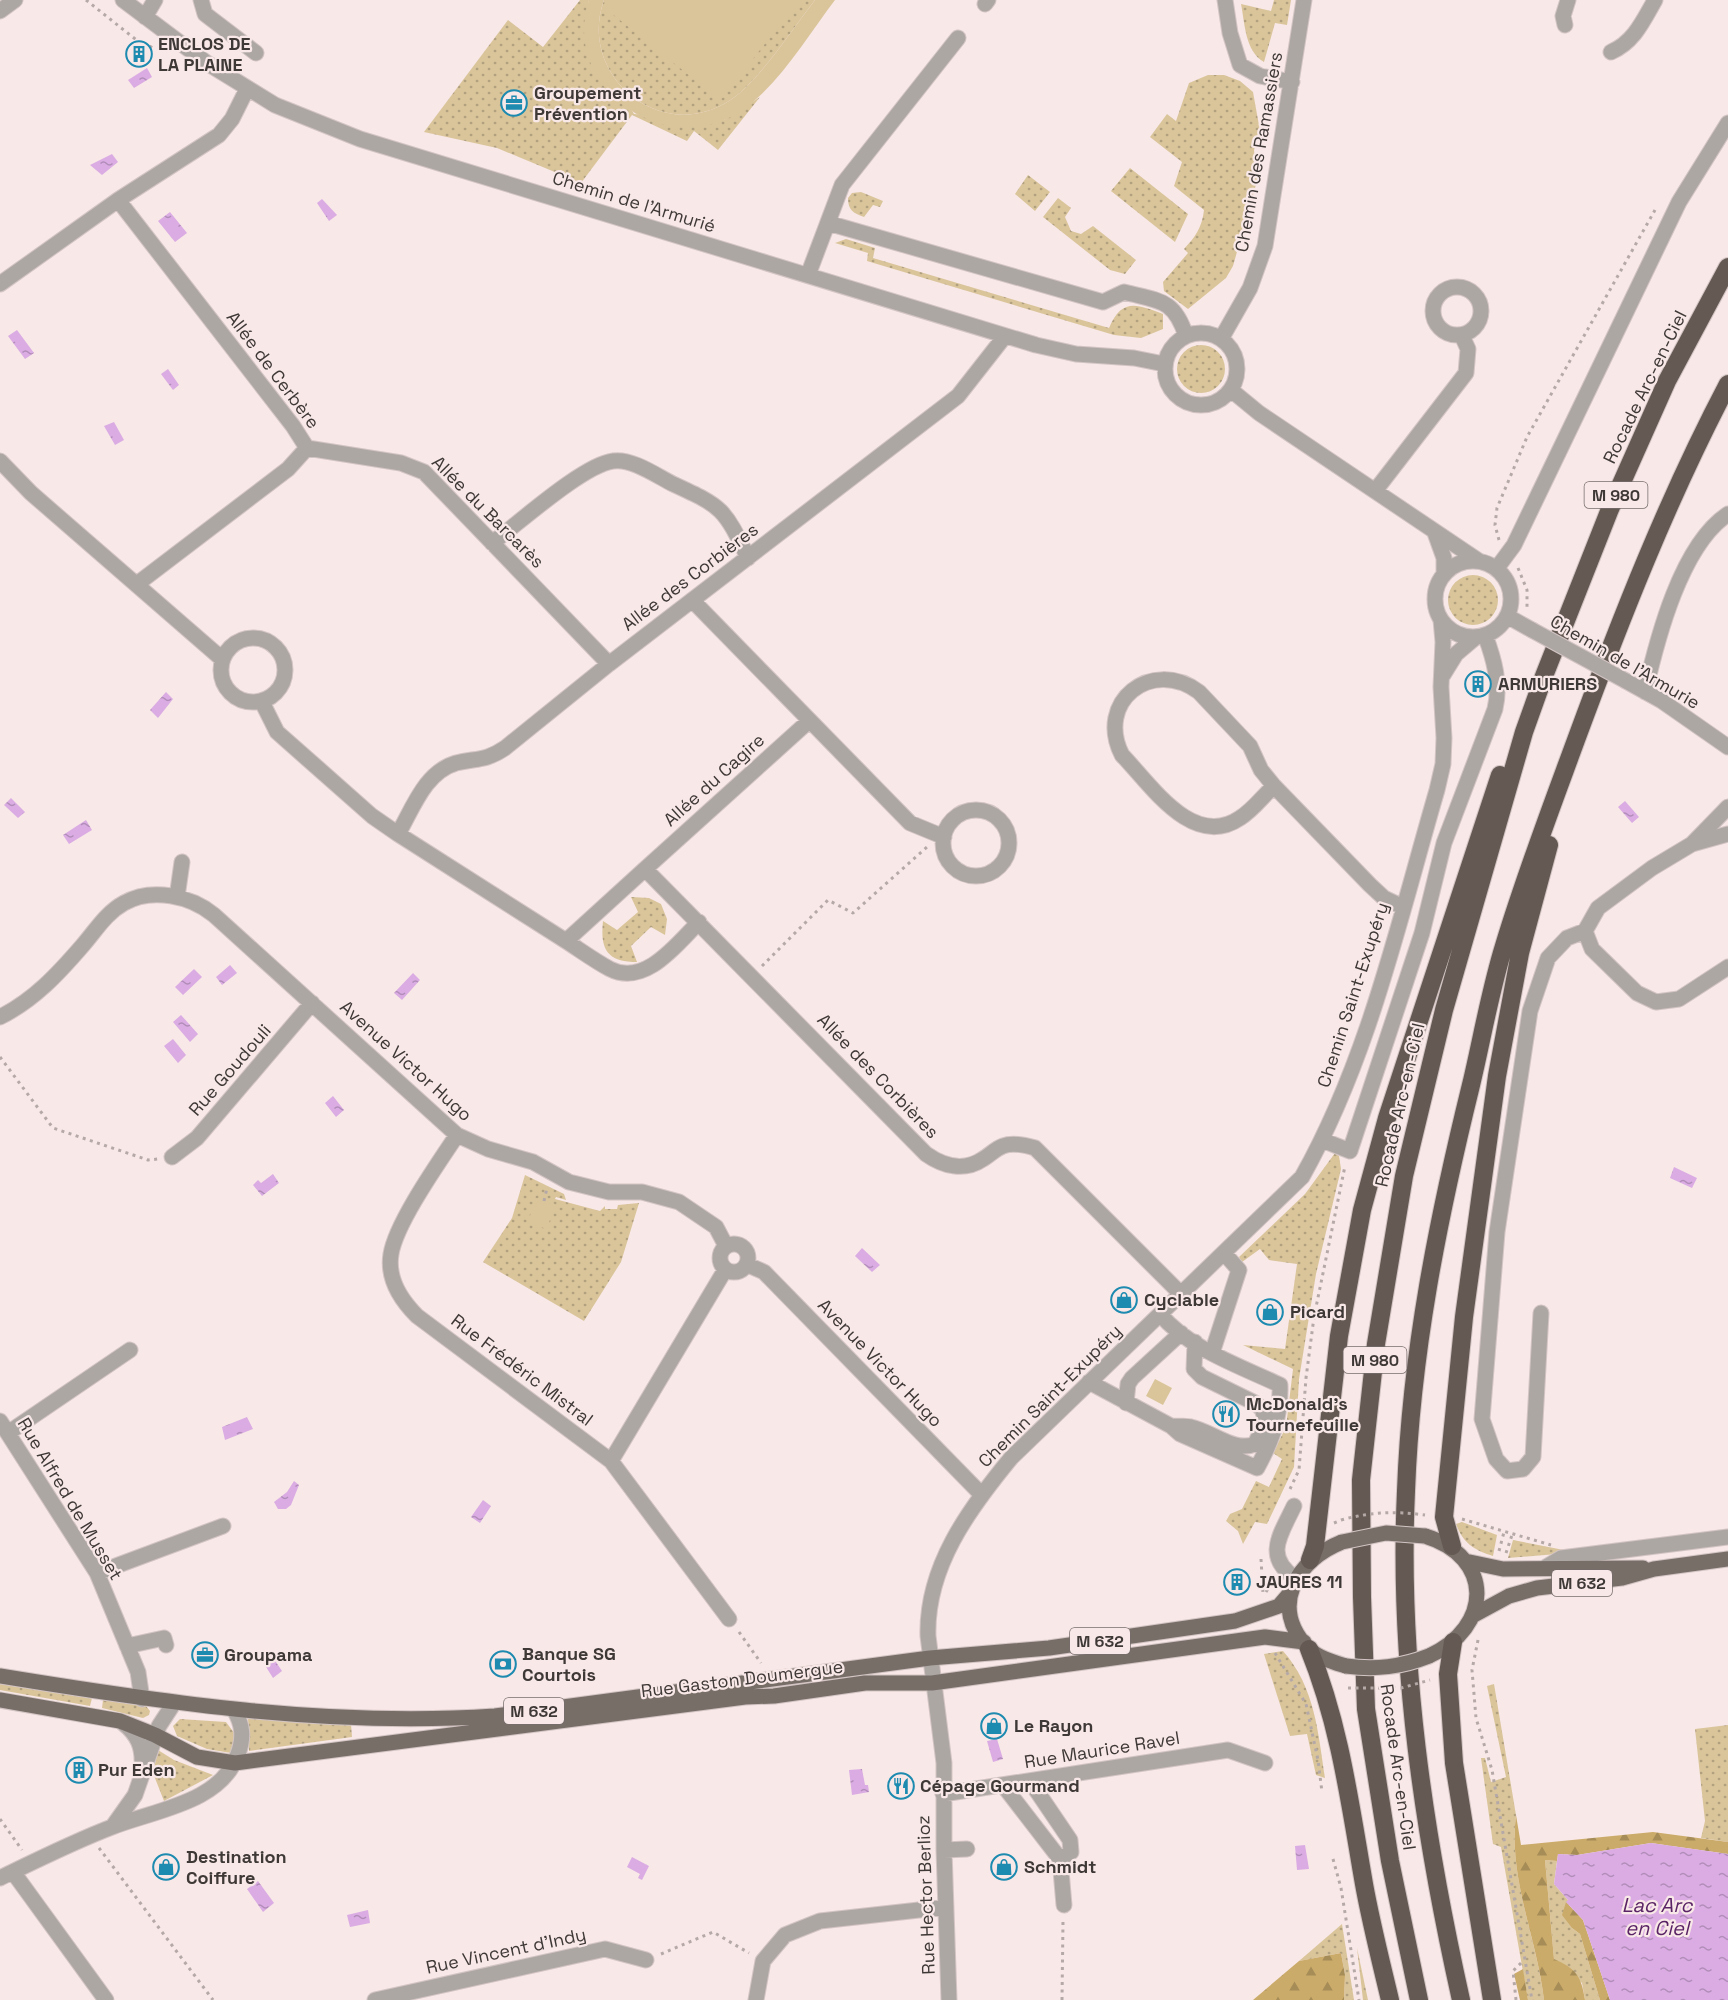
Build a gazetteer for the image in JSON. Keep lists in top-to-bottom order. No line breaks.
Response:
{"streets":{"highway":["Rocade Arc-en-Ciel","M 980"],"main road":["M 632","Rue Gaston Doumergue"],"street":["Chemin des Ramassiers","Chemin de l'Armurié","Allée de Cerbère","Allée du Barcarès","Allée des Corbières","Chemin de l'Armurie","Allée du Cagire","Chemin Saint-Exupéry","Avenue Victor Hugo","Rue Goudouli","Rue Frédéric Mistral","Rue Alfred de Musset","Rue Maurice Ravel","Rue Hector Berlioz","Rue Vincent d'Indy"]},"crossings":[["Chemin des Ramassiers","Chemin de l'Armurié"],["Chemin de l'Armurié","Allée des Corbières"],["Allée de Cerbère","Allée du Barcarès"],["Allée du Barcarès","Allée des Corbières"],["Allée des Corbières","Allée du Cagire"],["Allée des Corbières","Chemin Saint-Exupéry"],["Chemin de l'Armurie","Chemin Saint-Exupéry"],["Chemin Saint-Exupéry","Avenue Victor Hugo"],["Chemin Saint-Exupéry","M 632"],["Chemin Saint-Exupéry","Rue Gaston Doumergue"],["Chemin Saint-Exupéry","Rue Hector Berlioz"],["Avenue Victor Hugo","Rue Goudouli"],["Avenue Victor Hugo","Rue Frédéric Mistral"],["Rue Alfred de Musset","M 632"],["M 632","Rue Gaston Doumergue"],["M 632","Rue Hector Berlioz"],["Rue Gaston Doumergue","Rue Hector Berlioz"],["Rue Maurice Ravel","Rue Hector Berlioz"]],"water":["Lac Arc en Ciel"],"places":{"building":["ENCLOS DE LA PLAINE","ARMURIERS","JAURES 11","Pur Eden"],"office":["Groupement Prévention","Groupama"],"shop":["Cyclable","Picard","Le Rayon","Destination Coiffure","Schmidt"],"restaurant":["McDonald's Tournefeuille","Cépage Gourmand"],"bank":["Banque SG Courtois"]}}
